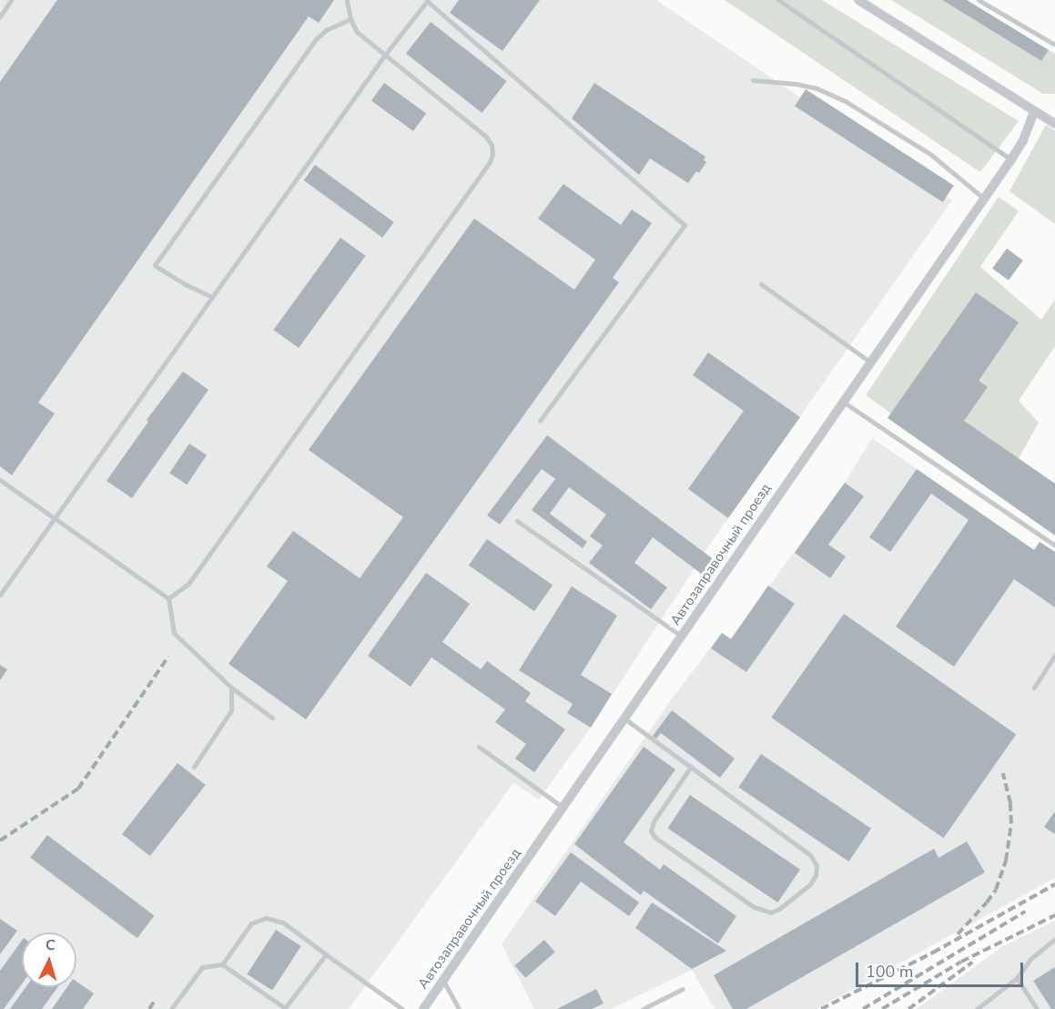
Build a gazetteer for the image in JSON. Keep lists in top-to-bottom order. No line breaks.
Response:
{"streets":{"street":["Автозаправочный проезд"]},"scale_bar":"100 m","north":"top"}
